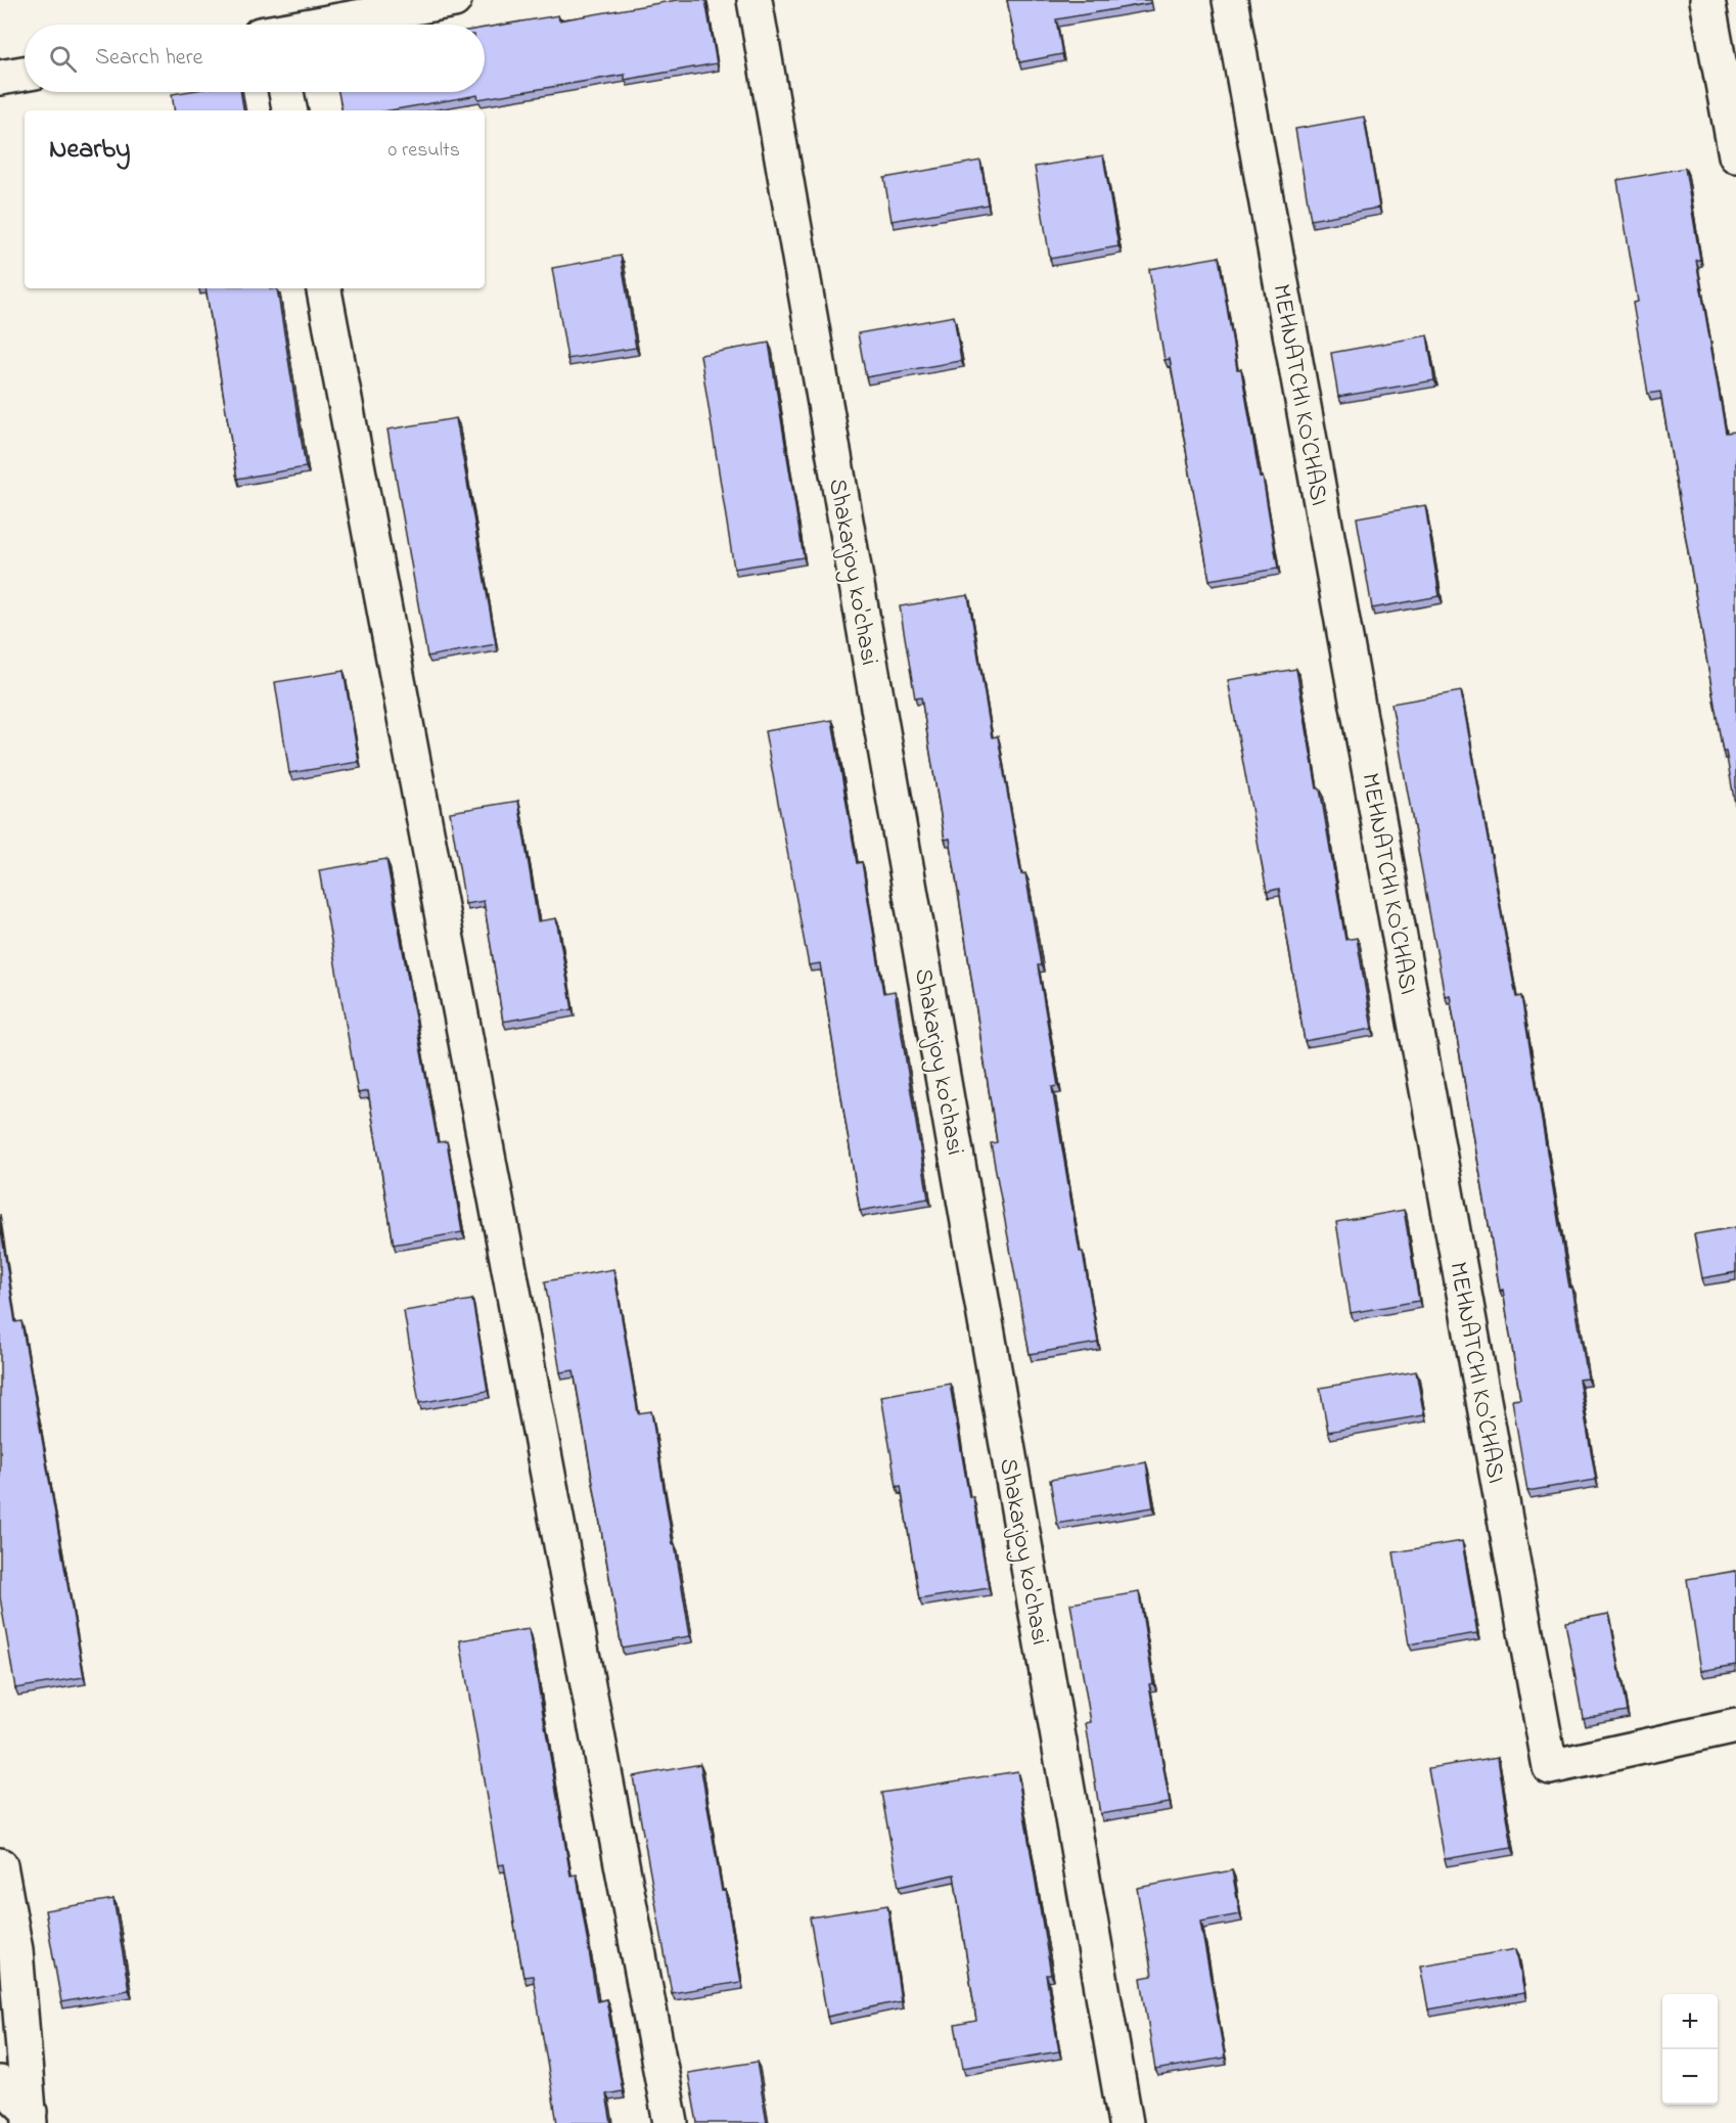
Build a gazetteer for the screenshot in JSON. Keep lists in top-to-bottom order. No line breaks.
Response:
{"streets":{"street":["MEHNATCHI KO'CHASI","Shakarjoy ko'chasi"]},"page":{"search":"Search here","heading":["Nearby","0 results"],"map_buttons":["+","−"]}}
